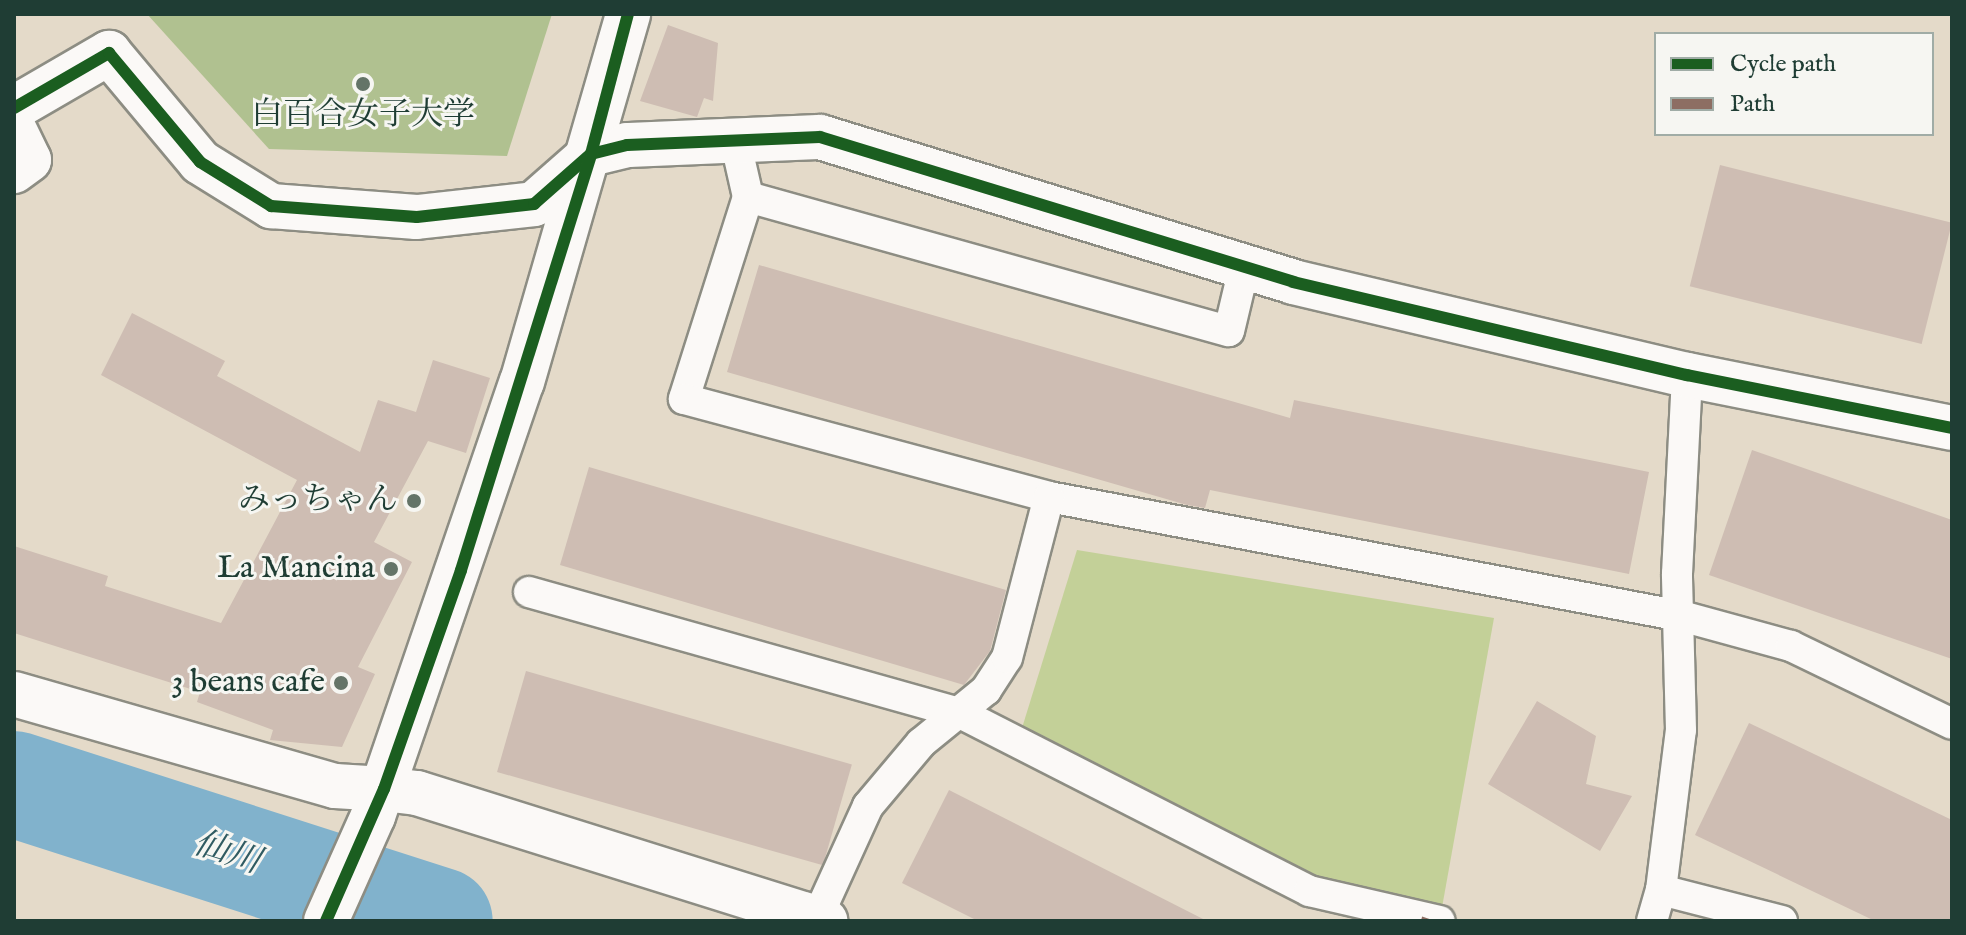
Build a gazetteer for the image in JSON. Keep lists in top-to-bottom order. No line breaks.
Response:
{"water":["仙川"],"places":["白百合女子大学","みっちゃん","La Mancina","3 beans cafe"],"legend":["Cycle path","Path"]}
